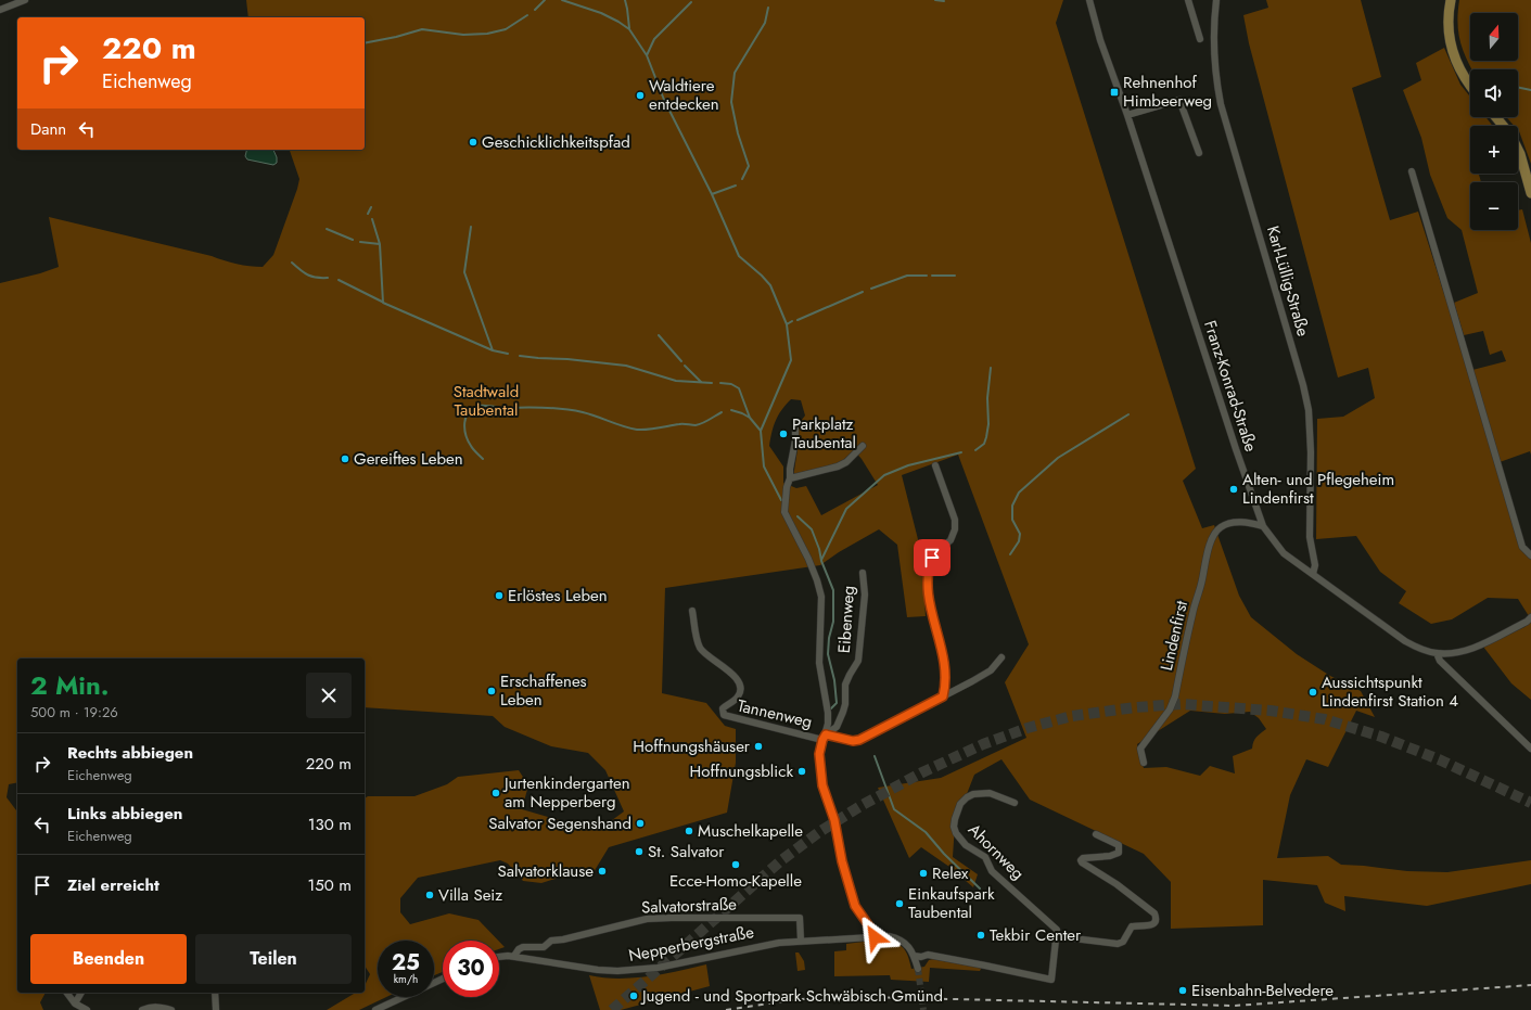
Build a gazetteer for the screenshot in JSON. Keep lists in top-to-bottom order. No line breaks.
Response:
{"streets":{"street":["Karl-Lüllig-Straße","Franz-Konrad-Straße","Eibenweg","Lindenfirst","Tannenweg","Ahornweg","Salvatorstraße","Nepperbergstraße"]},"crossings":[["Karl-Lüllig-Straße","Franz-Konrad-Straße"],["Franz-Konrad-Straße","Lindenfirst"],["Eibenweg","Tannenweg"],["Salvatorstraße","Nepperbergstraße"]],"parks":["Stadtwald Taubental"],"places":{"transit":["Rehnenhof Himbeerweg"],"other":["Waldtiere entdecken","Geschicklichkeitspfad","Parkplatz Taubental","Gereiftes Leben","Alten- und Pflegeheim Lindenfirst","Erlöstes Leben","Erschaffenes Leben","Aussichtspunkt Lindenfirst Station 4","Hoffnungshäuser","Hoffnungsblick","Jurtenkindergarten am Nepperberg","Salvator Segenshand","Muschelkapelle","St. Salvator","Ecce-Homo-Kapelle","Salvatorklause","Relex","Villa Seiz","Einkaufspark Taubental","Tekbir Center","Eisenbahn-Belvedere","Jugend - und Sportpark Schwäbisch Gmünd"]},"north":"top","page":{"map_buttons":["+","−"],"turn":["220 m","Eichenweg"],"then":"Dann","heading":["2 Min.","500 m · 19:26"],"list":[{"name":"Rechts abbiegen","note":"Eichenweg","value":"220 m"},{"name":"Links abbiegen","note":"Eichenweg","value":"130 m"},{"name":"Ziel erreicht","value":"150 m"}],"buttons":["Beenden","Teilen"],"speed":"25 km/h","limit":"30"}}
